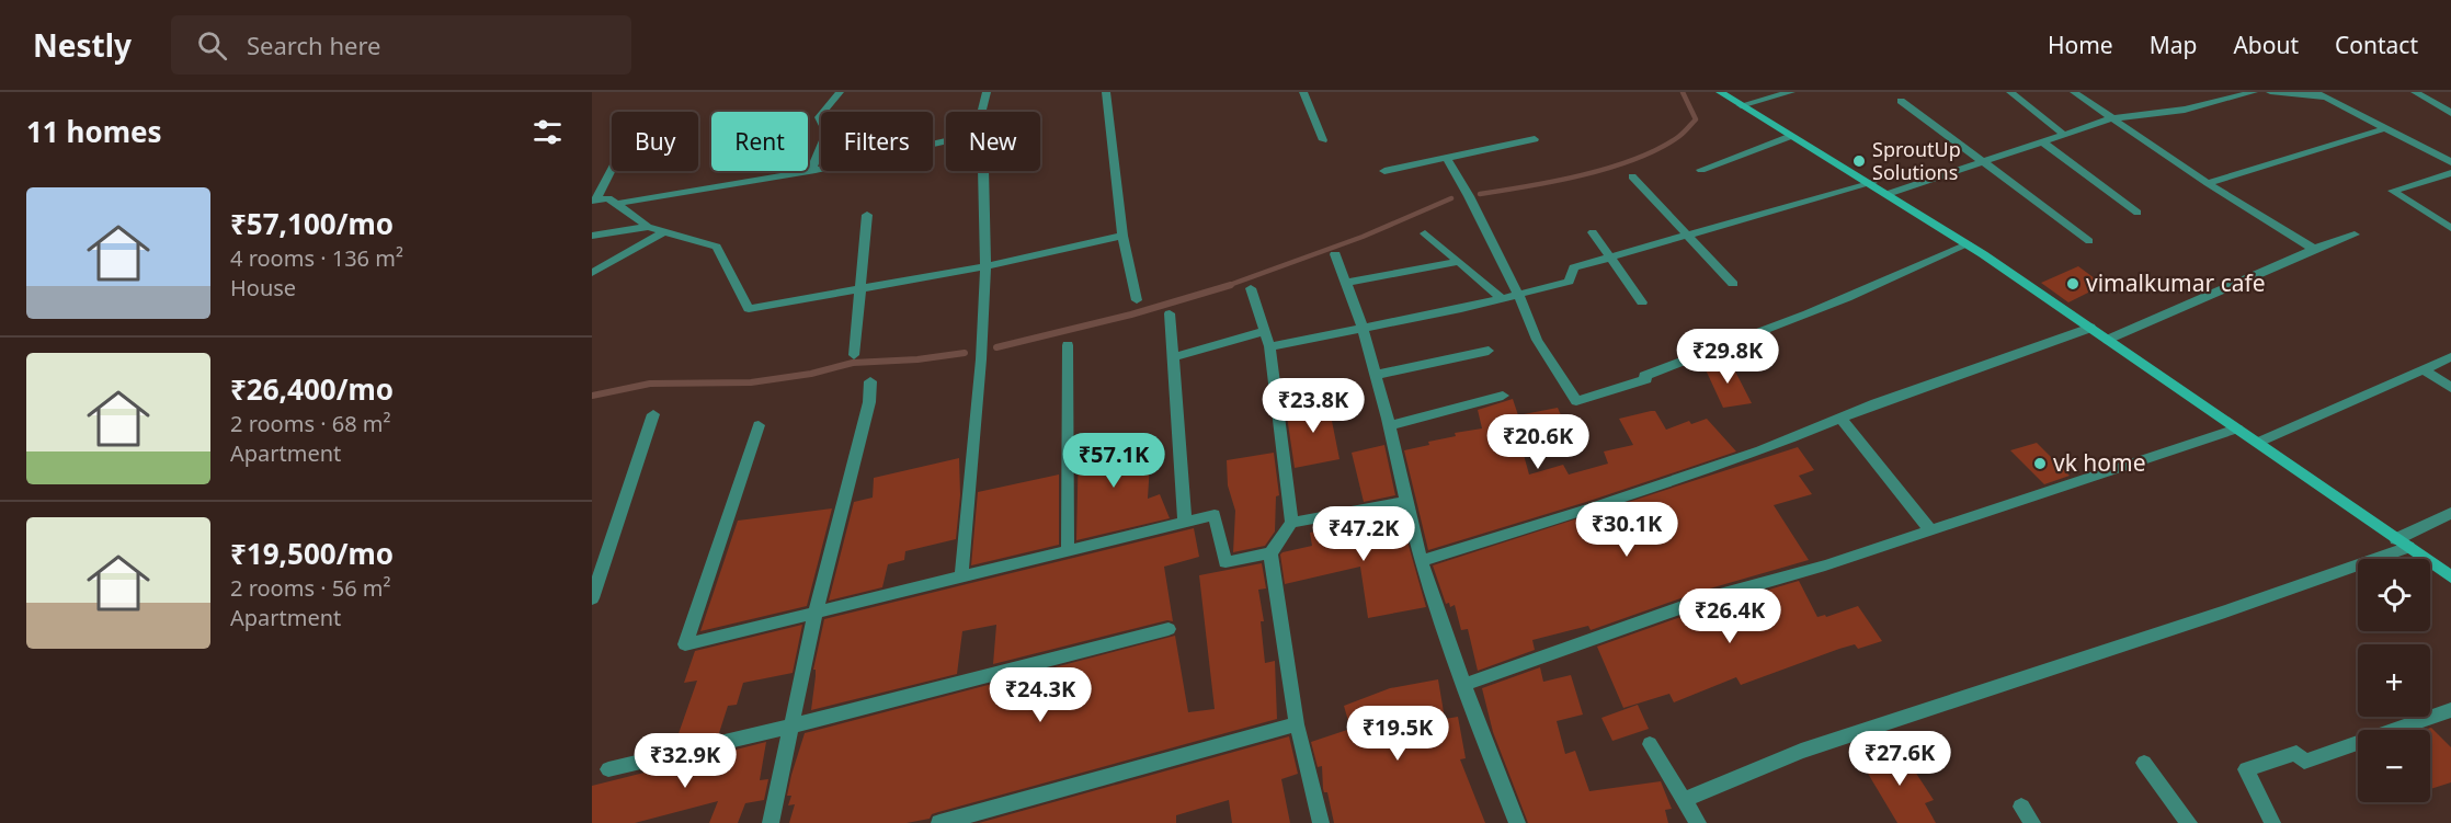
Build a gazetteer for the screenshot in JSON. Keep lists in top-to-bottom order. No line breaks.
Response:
{"places":["SproutUp Solutions","vimalkumar cafe","vk home"],"page":{"header":"Nestly","search":"Search here","nav":["Home","Map","About","Contact"],"heading":"11 homes","chip":["Buy","Rent","Filters","New"],"list":[{"name":"₹57,100/mo","note":"4 rooms · 136 m² · House"},{"name":"₹26,400/mo","note":"2 rooms · 68 m² · Apartment"},{"name":"₹19,500/mo","note":"2 rooms · 56 m² · Apartment"}],"price":["₹29.8K","₹23.8K","₹20.6K","₹57.1K","₹30.1K","₹47.2K","₹26.4K","₹24.3K","₹19.5K","₹27.6K","₹32.9K"],"map_buttons":["+","−"]}}
